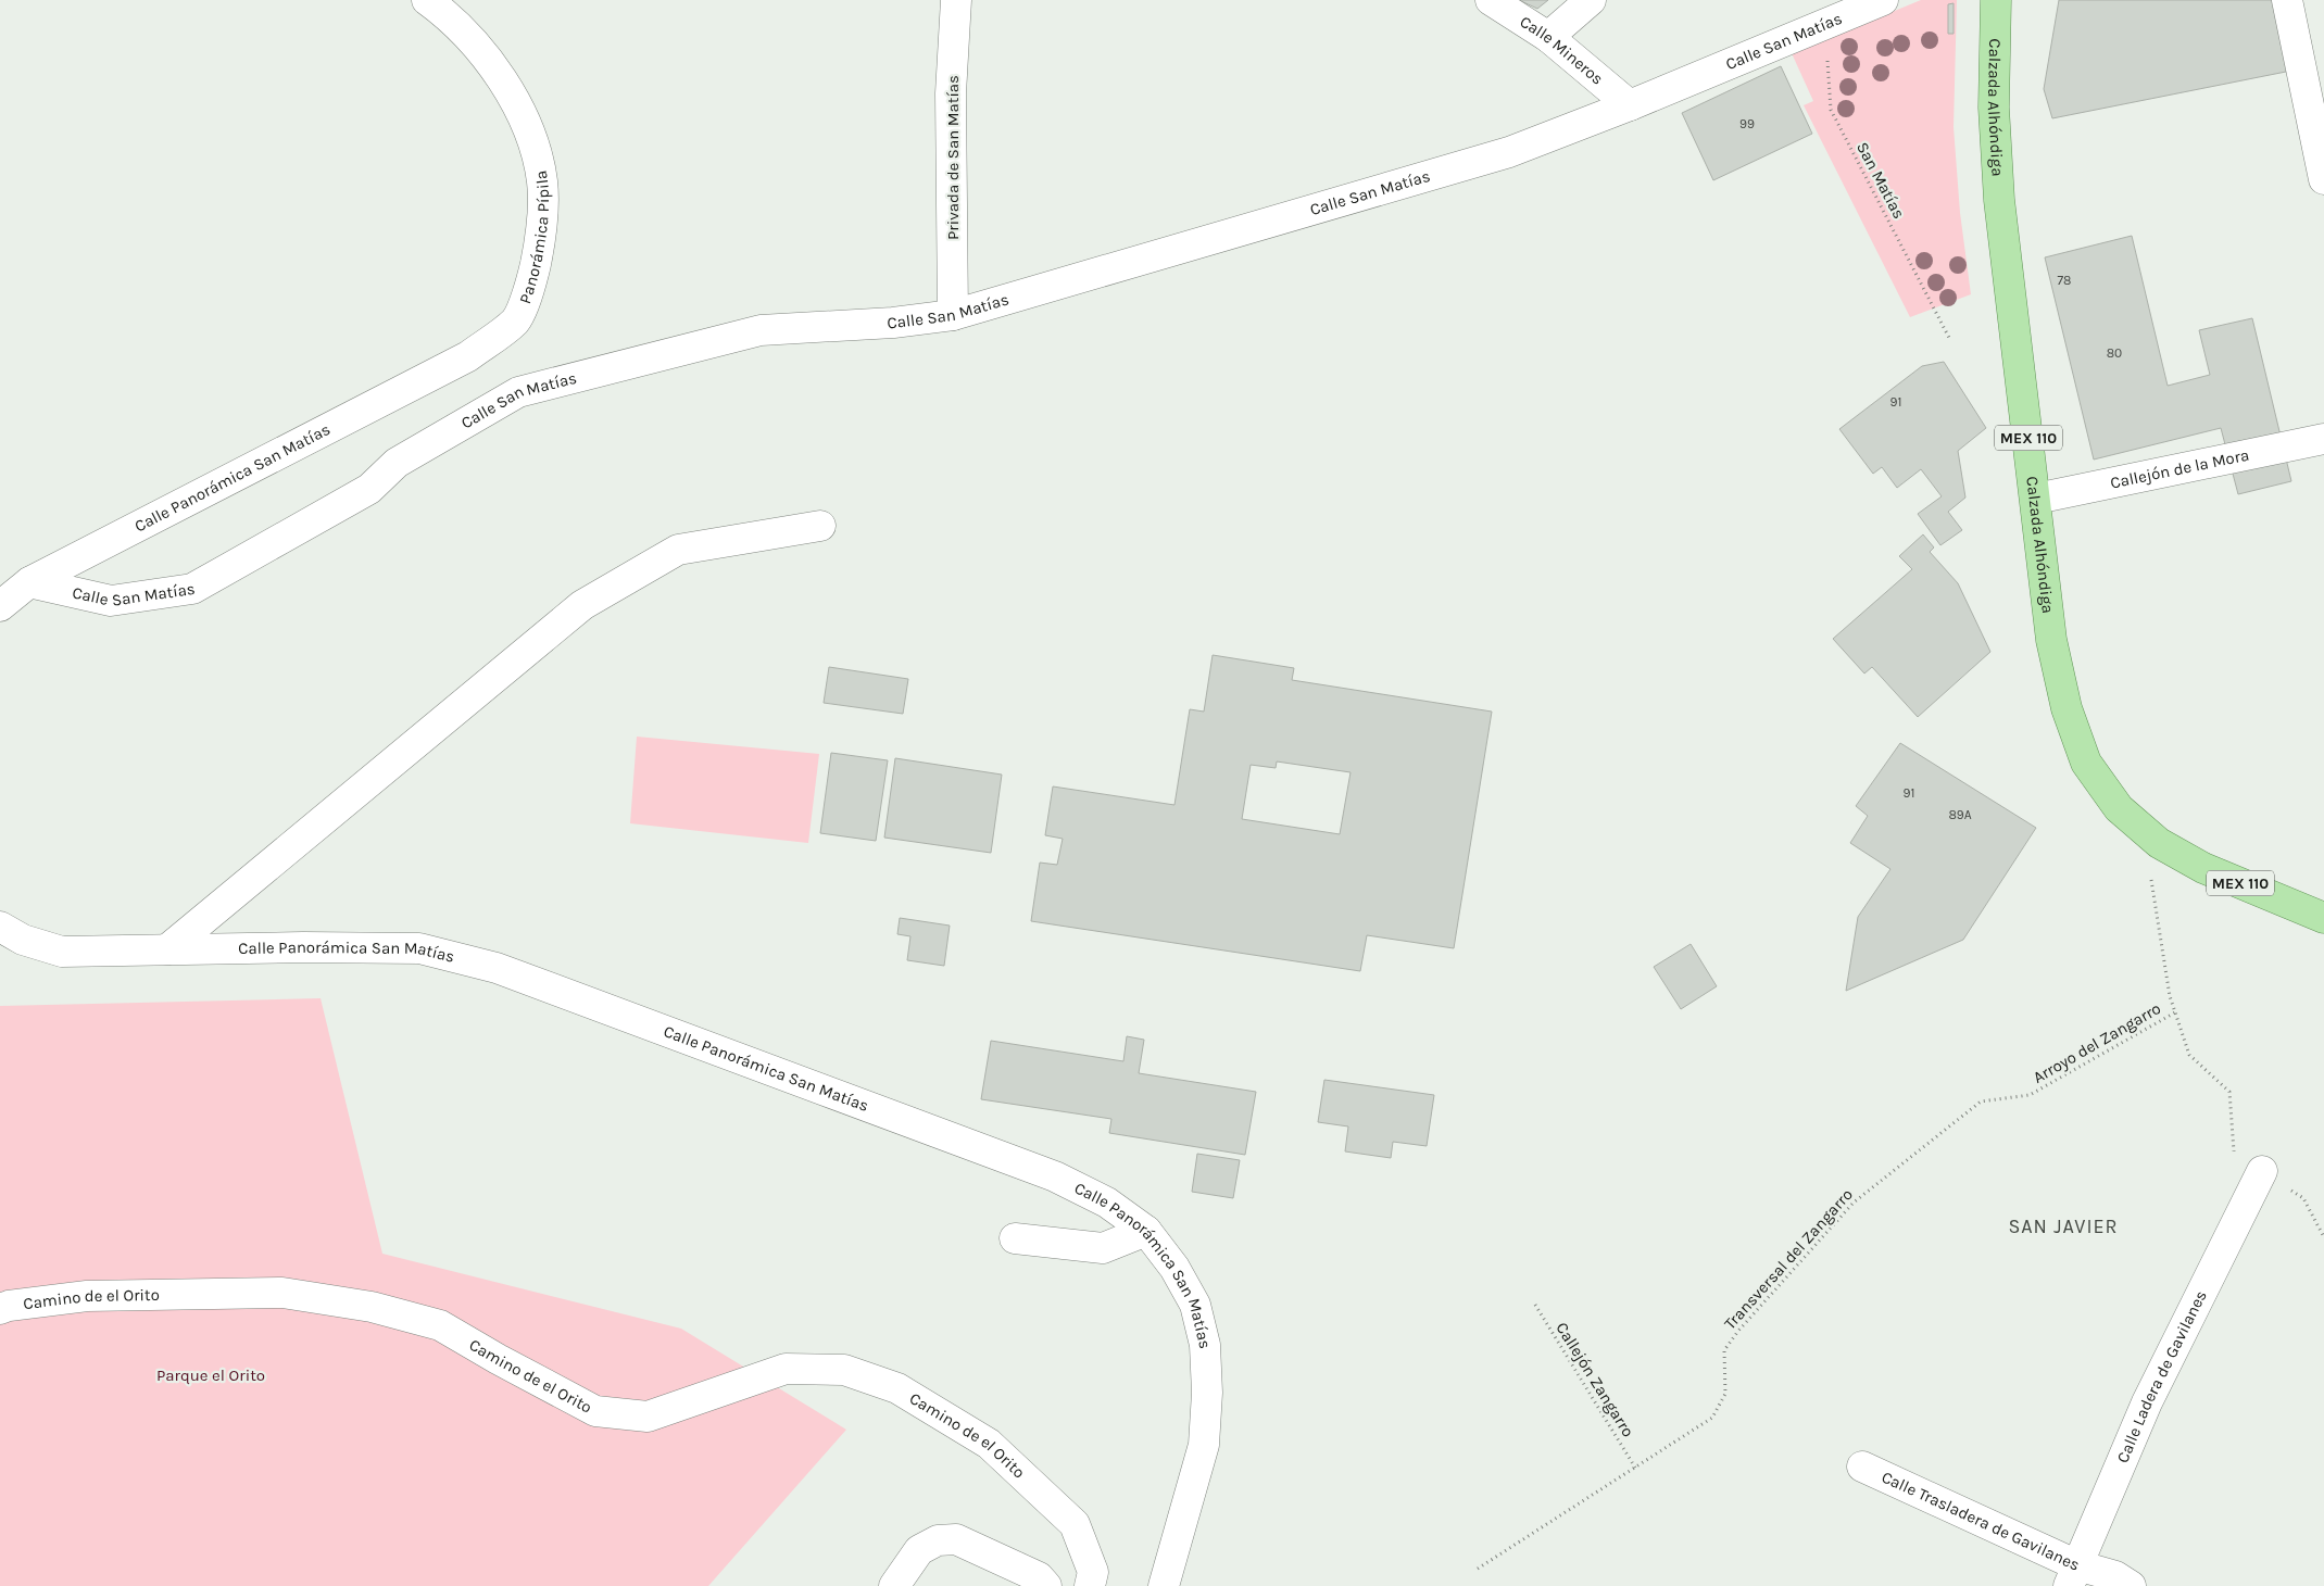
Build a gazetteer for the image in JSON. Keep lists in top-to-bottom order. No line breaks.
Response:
{"streets":{"main road":["Calzada Alhóndiga","MEX 110"],"street":["Calle San Matías","Calle Mineros","Privada de San Matías","Panorámica Pípila","Callejón de la Mora","Calle Panorámica San Matías","Camino de el Orito","Calle Ladera de Gavilanes","Calle Trasladera de Gavilanes"],"path":["San Matías","Arroyo del Zangarro","Transversal del Zangarro","Callejón Zangarro"]},"crossings":[["Calle San Matías","Calle Mineros"],["Calle San Matías","Privada de San Matías"],["Calle San Matías","San Matías"],["Calle San Matías","Calle Panorámica San Matías"],["Calzada Alhóndiga","Callejón de la Mora"],["Panorámica Pípila","Calle Panorámica San Matías"],["Arroyo del Zangarro","Transversal del Zangarro"],["Transversal del Zangarro","Callejón Zangarro"],["Calle Ladera de Gavilanes","Calle Trasladera de Gavilanes"]],"districts":["SAN JAVIER"],"parks":["Parque el Orito"],"house_numbers":["99","78","80","91","91","89A"]}
